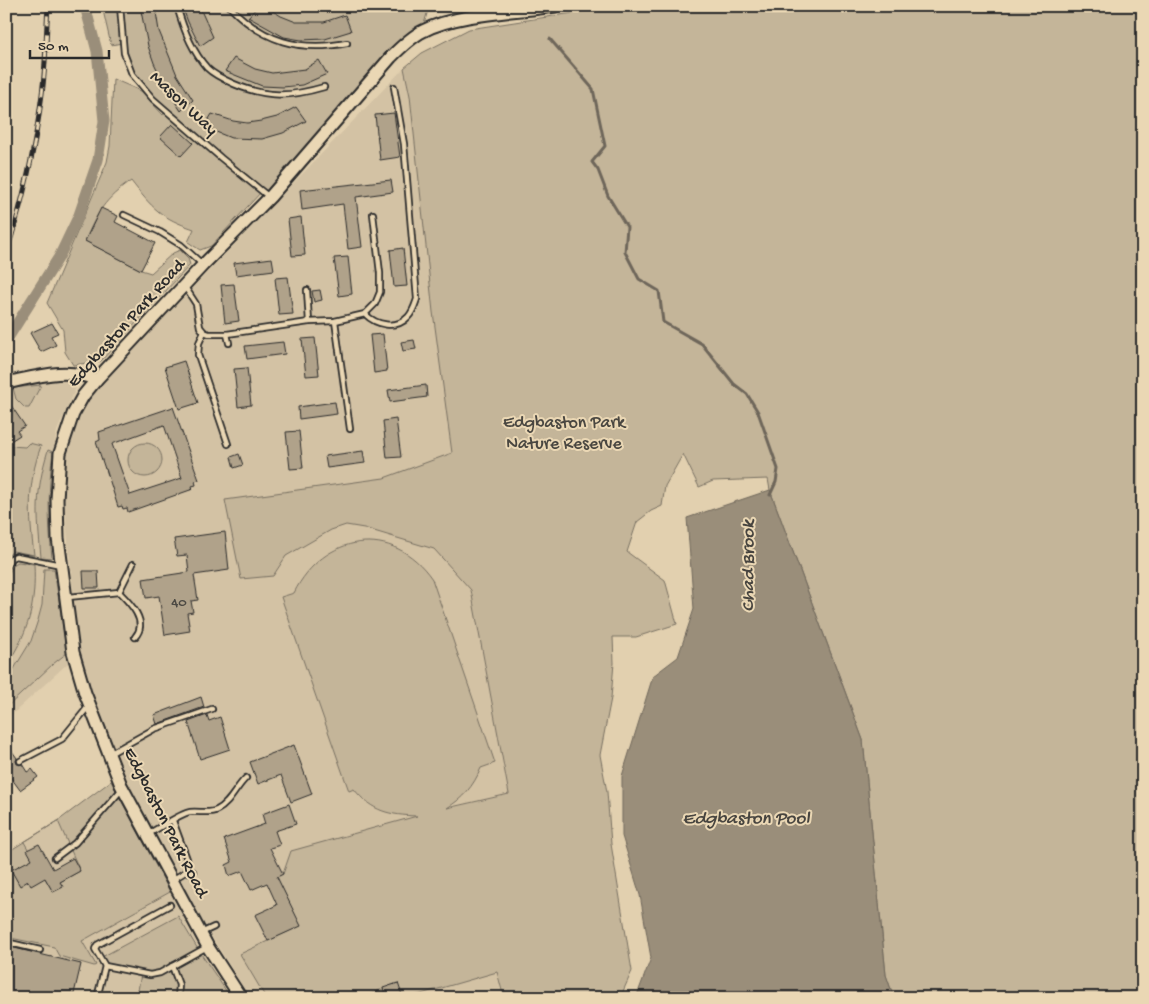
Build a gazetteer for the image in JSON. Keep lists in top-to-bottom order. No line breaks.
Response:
{"streets":{"street":["Edgbaston Park Road"],"lane":["Mason Way"]},"crossings":[["Mason Way","Edgbaston Park Road"]],"water":["Chad Brook","Edgbaston Pool"],"parks":["Edgbaston Park Nature Reserve"],"house_numbers":["40"],"scale_bar":"50 m"}
